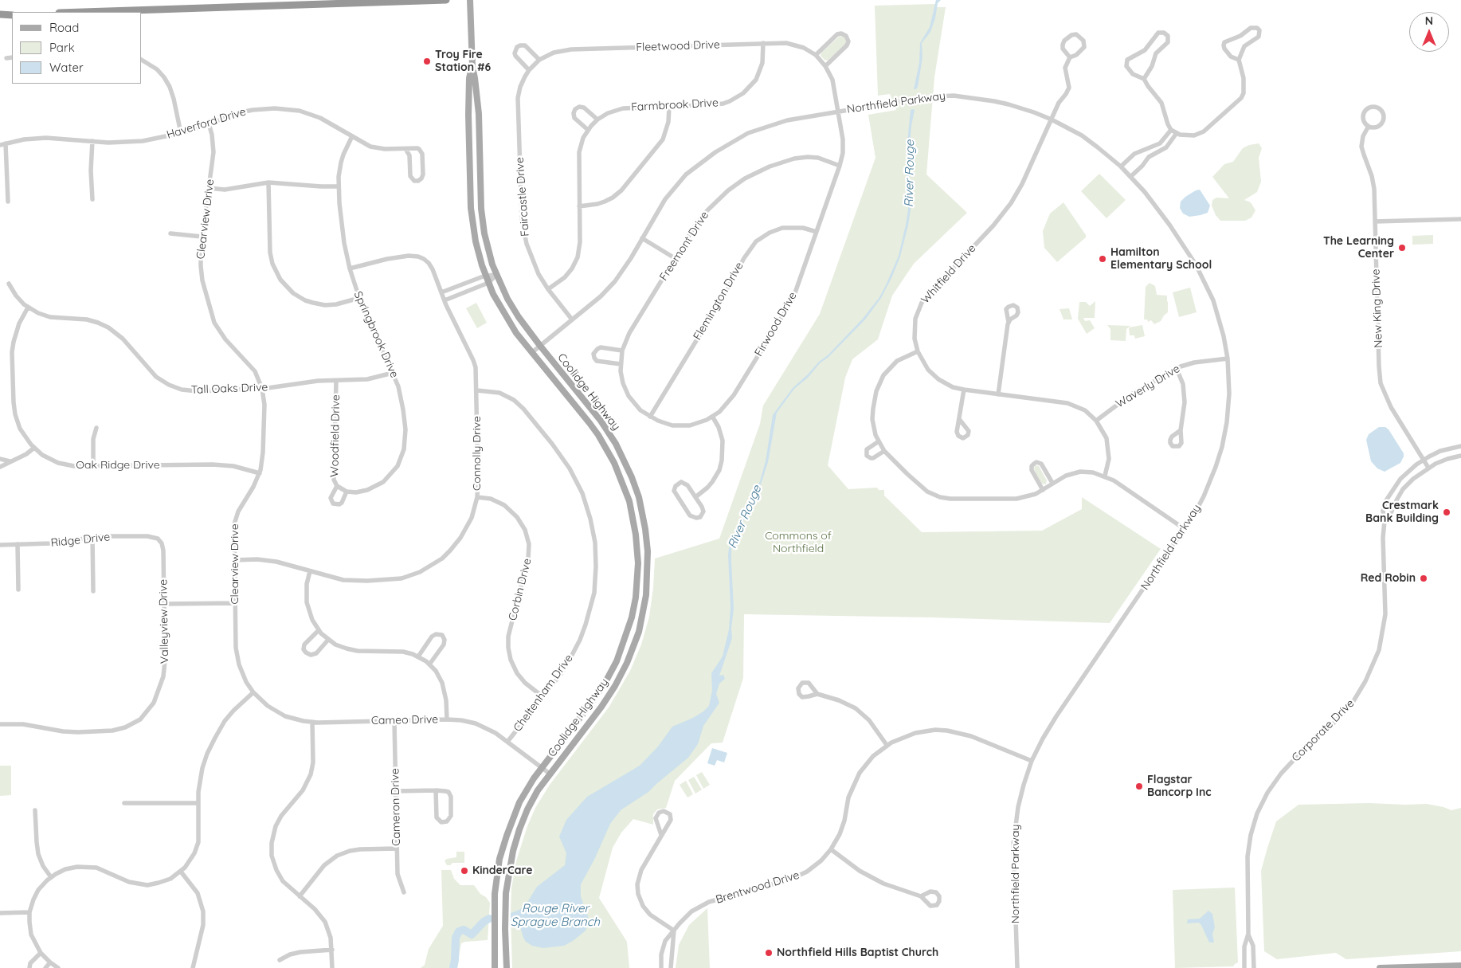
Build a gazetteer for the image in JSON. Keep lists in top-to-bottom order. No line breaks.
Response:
{"streets":{"main road":["Coolidge Highway"],"street":["Fleetwood Drive","Northfield Parkway","Farmbrook Drive","Haverford Drive","Faircastle Drive","Clearview Drive","Freemont Drive","Whitfield Drive","Flemington Drive","New King Drive","Firwood Drive","Springbrook Drive","Waverly Drive","Tall Oaks Drive","Woodfield Drive","Connolly Drive","Oak Ridge Drive","Ridge Drive","Corbin Drive","Valleyview Drive","Cheltenham Drive","Cameo Drive","Corporate Drive","Cameron Drive","Brentwood Drive"]},"crossings":[["Fleetwood Drive","Northfield Parkway"],["Fleetwood Drive","Farmbrook Drive"],["Fleetwood Drive","Faircastle Drive"],["Fleetwood Drive","Firwood Drive"],["Northfield Parkway","Faircastle Drive"],["Northfield Parkway","Whitfield Drive"],["Northfield Parkway","Firwood Drive"],["Northfield Parkway","Waverly Drive"],["Northfield Parkway","Coolidge Highway"],["Northfield Parkway","Brentwood Drive"],["Farmbrook Drive","Faircastle Drive"],["Haverford Drive","Clearview Drive"],["Haverford Drive","Springbrook Drive"],["Clearview Drive","Tall Oaks Drive"],["Clearview Drive","Connolly Drive"],["Clearview Drive","Oak Ridge Drive"],["Clearview Drive","Cameo Drive"],["Freemont Drive","Flemington Drive"],["Freemont Drive","Firwood Drive"],["Whitfield Drive","Waverly Drive"],["Flemington Drive","Firwood Drive"],["New King Drive","Corporate Drive"],["Springbrook Drive","Tall Oaks Drive"],["Springbrook Drive","Connolly Drive"],["Tall Oaks Drive","Woodfield Drive"],["Tall Oaks Drive","Oak Ridge Drive"],["Coolidge Highway","Cameo Drive"],["Connolly Drive","Corbin Drive"],["Connolly Drive","Cheltenham Drive"],["Ridge Drive","Valleyview Drive"],["Corbin Drive","Cheltenham Drive"],["Cheltenham Drive","Cameo Drive"],["Cameo Drive","Cameron Drive"]],"water":["River Rouge","Rouge River Sprague Branch"],"parks":["Commons of Northfield"],"places":["Troy Fire Station #6","The Learning Center","Hamilton Elementary School","Crestmark Bank Building","Red Robin","Flagstar Bancorp Inc","KinderCare","Northfield Hills Baptist Church"],"legend":["Road","Park","Water"],"north":"top"}
